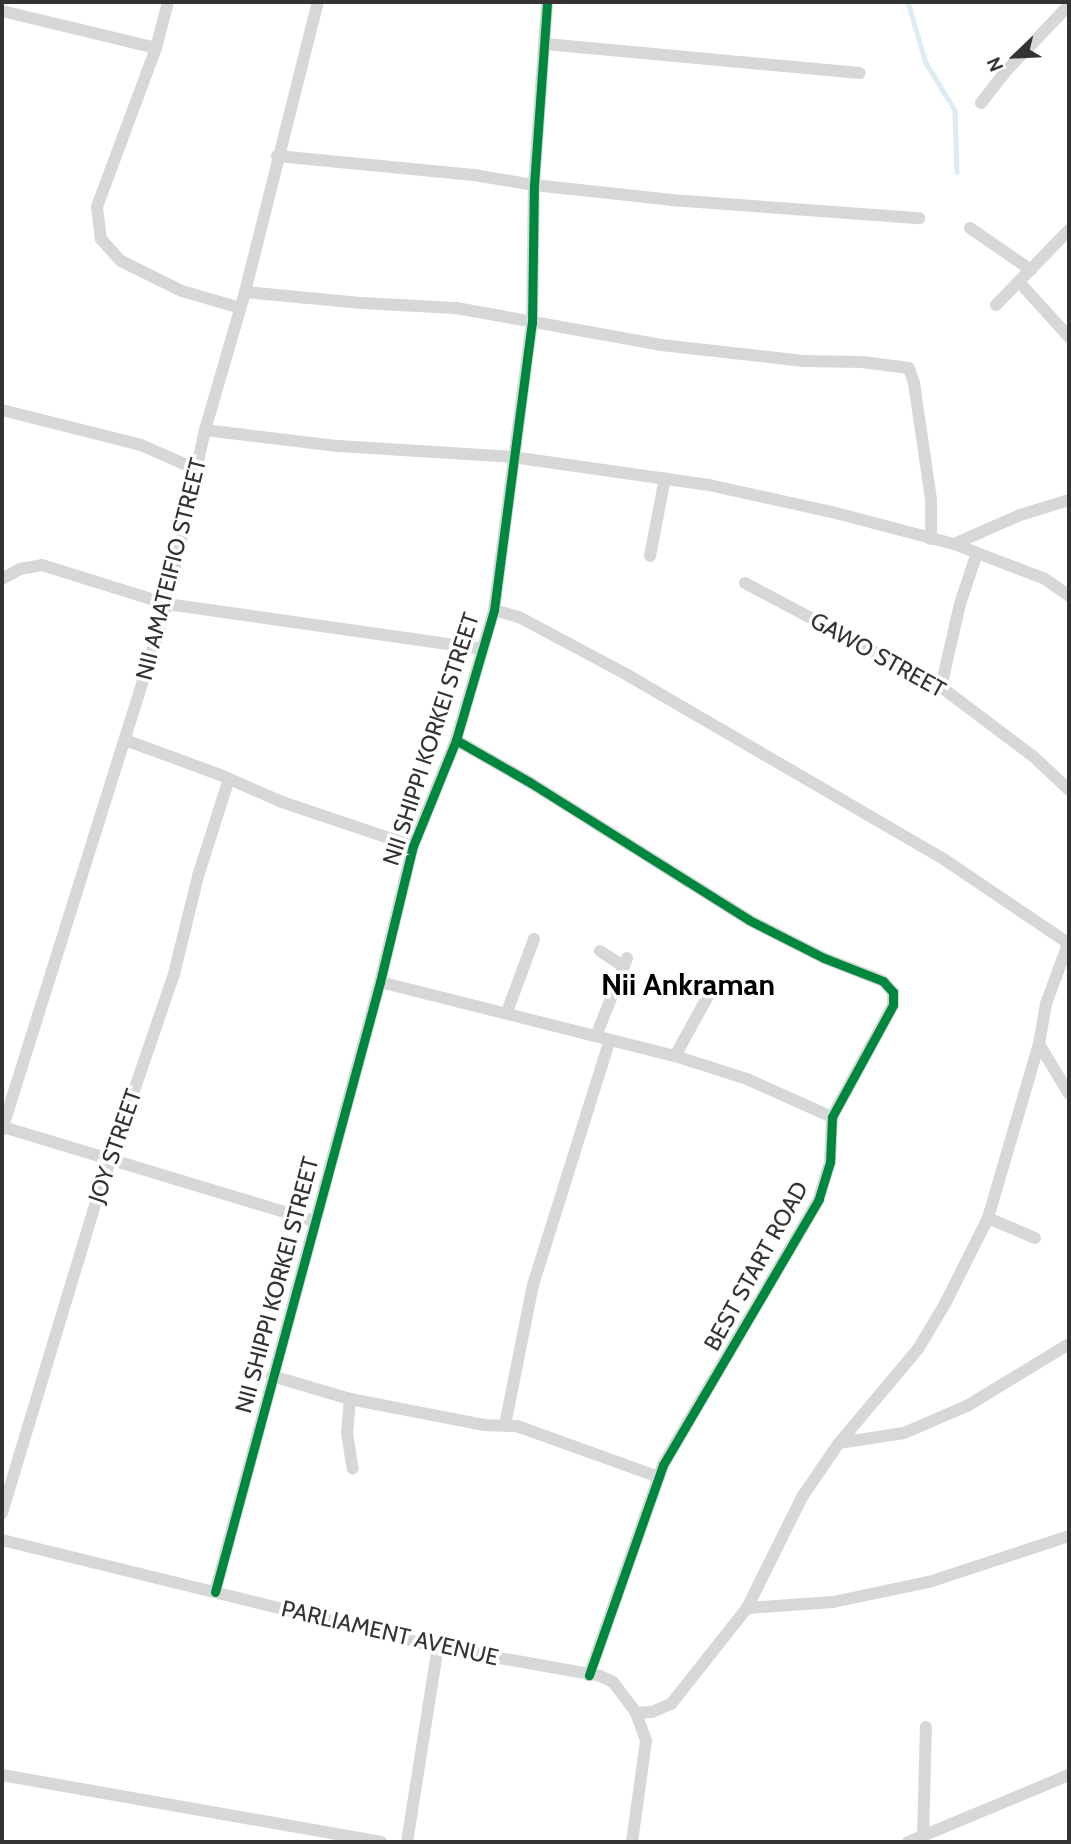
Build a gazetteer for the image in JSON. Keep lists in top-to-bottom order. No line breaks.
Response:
{"streets":{"street":["NII AMATEIFIO STREET","GAWO STREET","NII SHIPPI KORKEI STREET","JOY STREET","BEST START ROAD","PARLIAMENT AVENUE"]},"crossings":[["NII SHIPPI KORKEI STREET","BEST START ROAD"],["NII SHIPPI KORKEI STREET","PARLIAMENT AVENUE"],["BEST START ROAD","PARLIAMENT AVENUE"]],"districts":["Nii Ankraman"],"north":"bottom left"}
